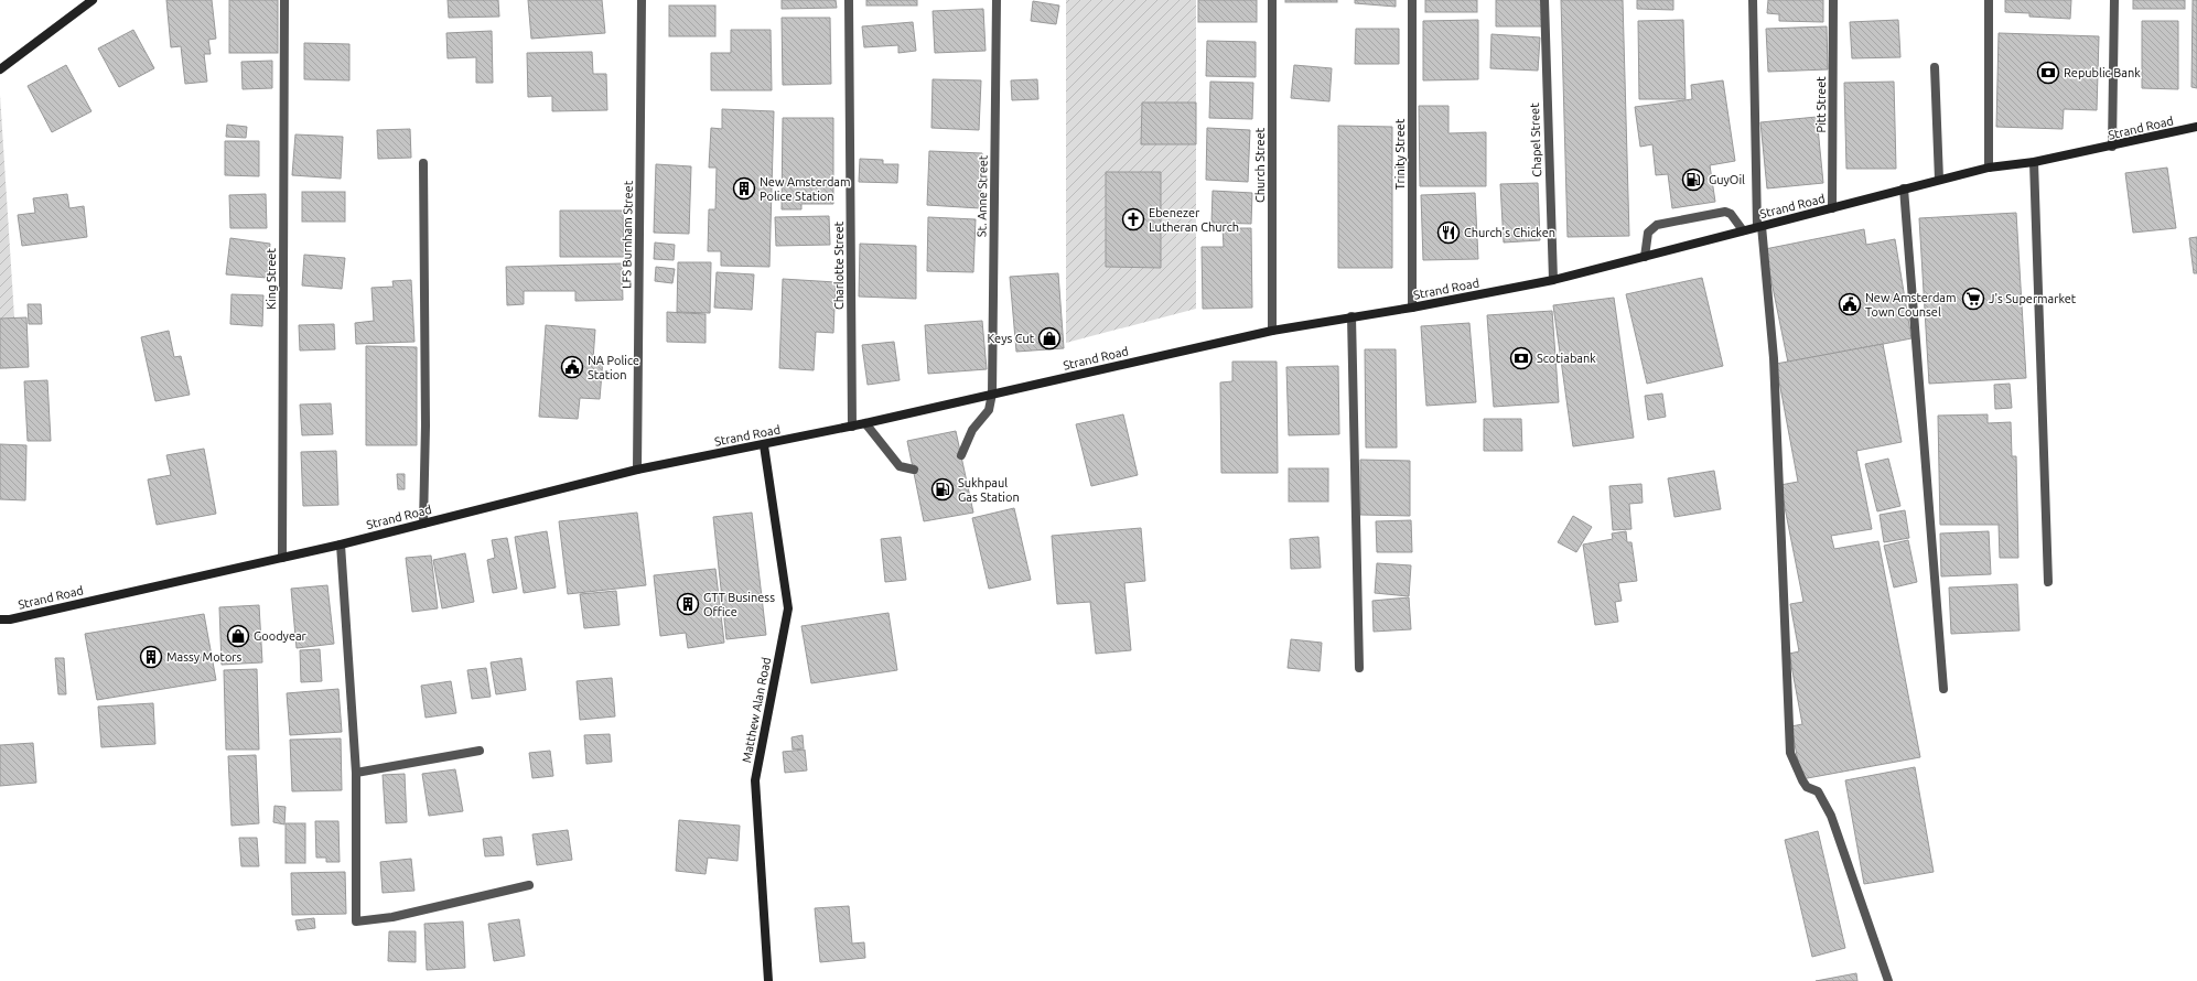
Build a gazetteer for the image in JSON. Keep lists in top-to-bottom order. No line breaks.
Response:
{"streets":{"street":["Pitt Street","Strand Road","Chapel Street","Trinity Street","Church Street","St. Anne Street","LFS Burnham Street","Charlotte Street","King Street","Matthew Alan Road"]},"crossings":[["Pitt Street","Strand Road"],["Strand Road","Chapel Street"],["Strand Road","Trinity Street"],["Strand Road","Church Street"],["Strand Road","St. Anne Street"],["Strand Road","LFS Burnham Street"],["Strand Road","Charlotte Street"],["Strand Road","King Street"],["Strand Road","Matthew Alan Road"]],"places":{"bank":["Republic Bank","Scotiabank"],"fuel station":["GuyOil","Sukhpaul Gas Station"],"building":["New Amsterdam Police Station","GTT Business Office","Massy Motors"],"church":["Ebenezer Lutheran Church"],"restaurant":["Church's Chicken"],"supermarket":["J's Supermarket"],"public building":["New Amsterdam Town Counsel","NA Police Station"],"shop":["Keys Cut","Goodyear"]}}
